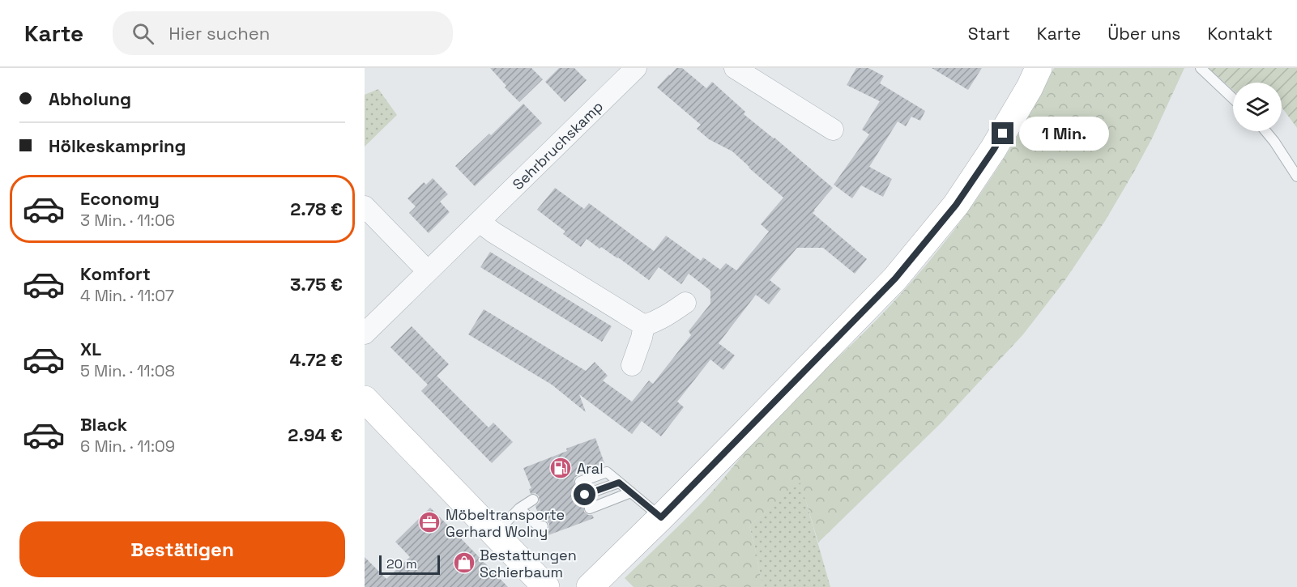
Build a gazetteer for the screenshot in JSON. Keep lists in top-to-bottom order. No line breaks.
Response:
{"streets":{"street":["Sehrbruchskamp"]},"places":{"fuel station":["Aral"],"office":["Möbeltransporte Gerhard Wolny"],"shop":["Bestattungen Schierbaum"]},"scale_bar":"20 m","page":{"header":"Karte","search":"Hier suchen","nav":["Start","Karte","Über uns","Kontakt"],"banner":["Abholung","Hölkeskampring"],"bubble":"1 Min.","list":[{"name":"Economy","note":"3 Min. · 11:06","value":"2.78 €"},{"name":"Komfort","note":"4 Min. · 11:07","value":"3.75 €"},{"name":"XL","note":"5 Min. · 11:08","value":"4.72 €"},{"name":"Black","note":"6 Min. · 11:09","value":"2.94 €"}],"buttons":"Bestätigen","scale":"20 m"}}
